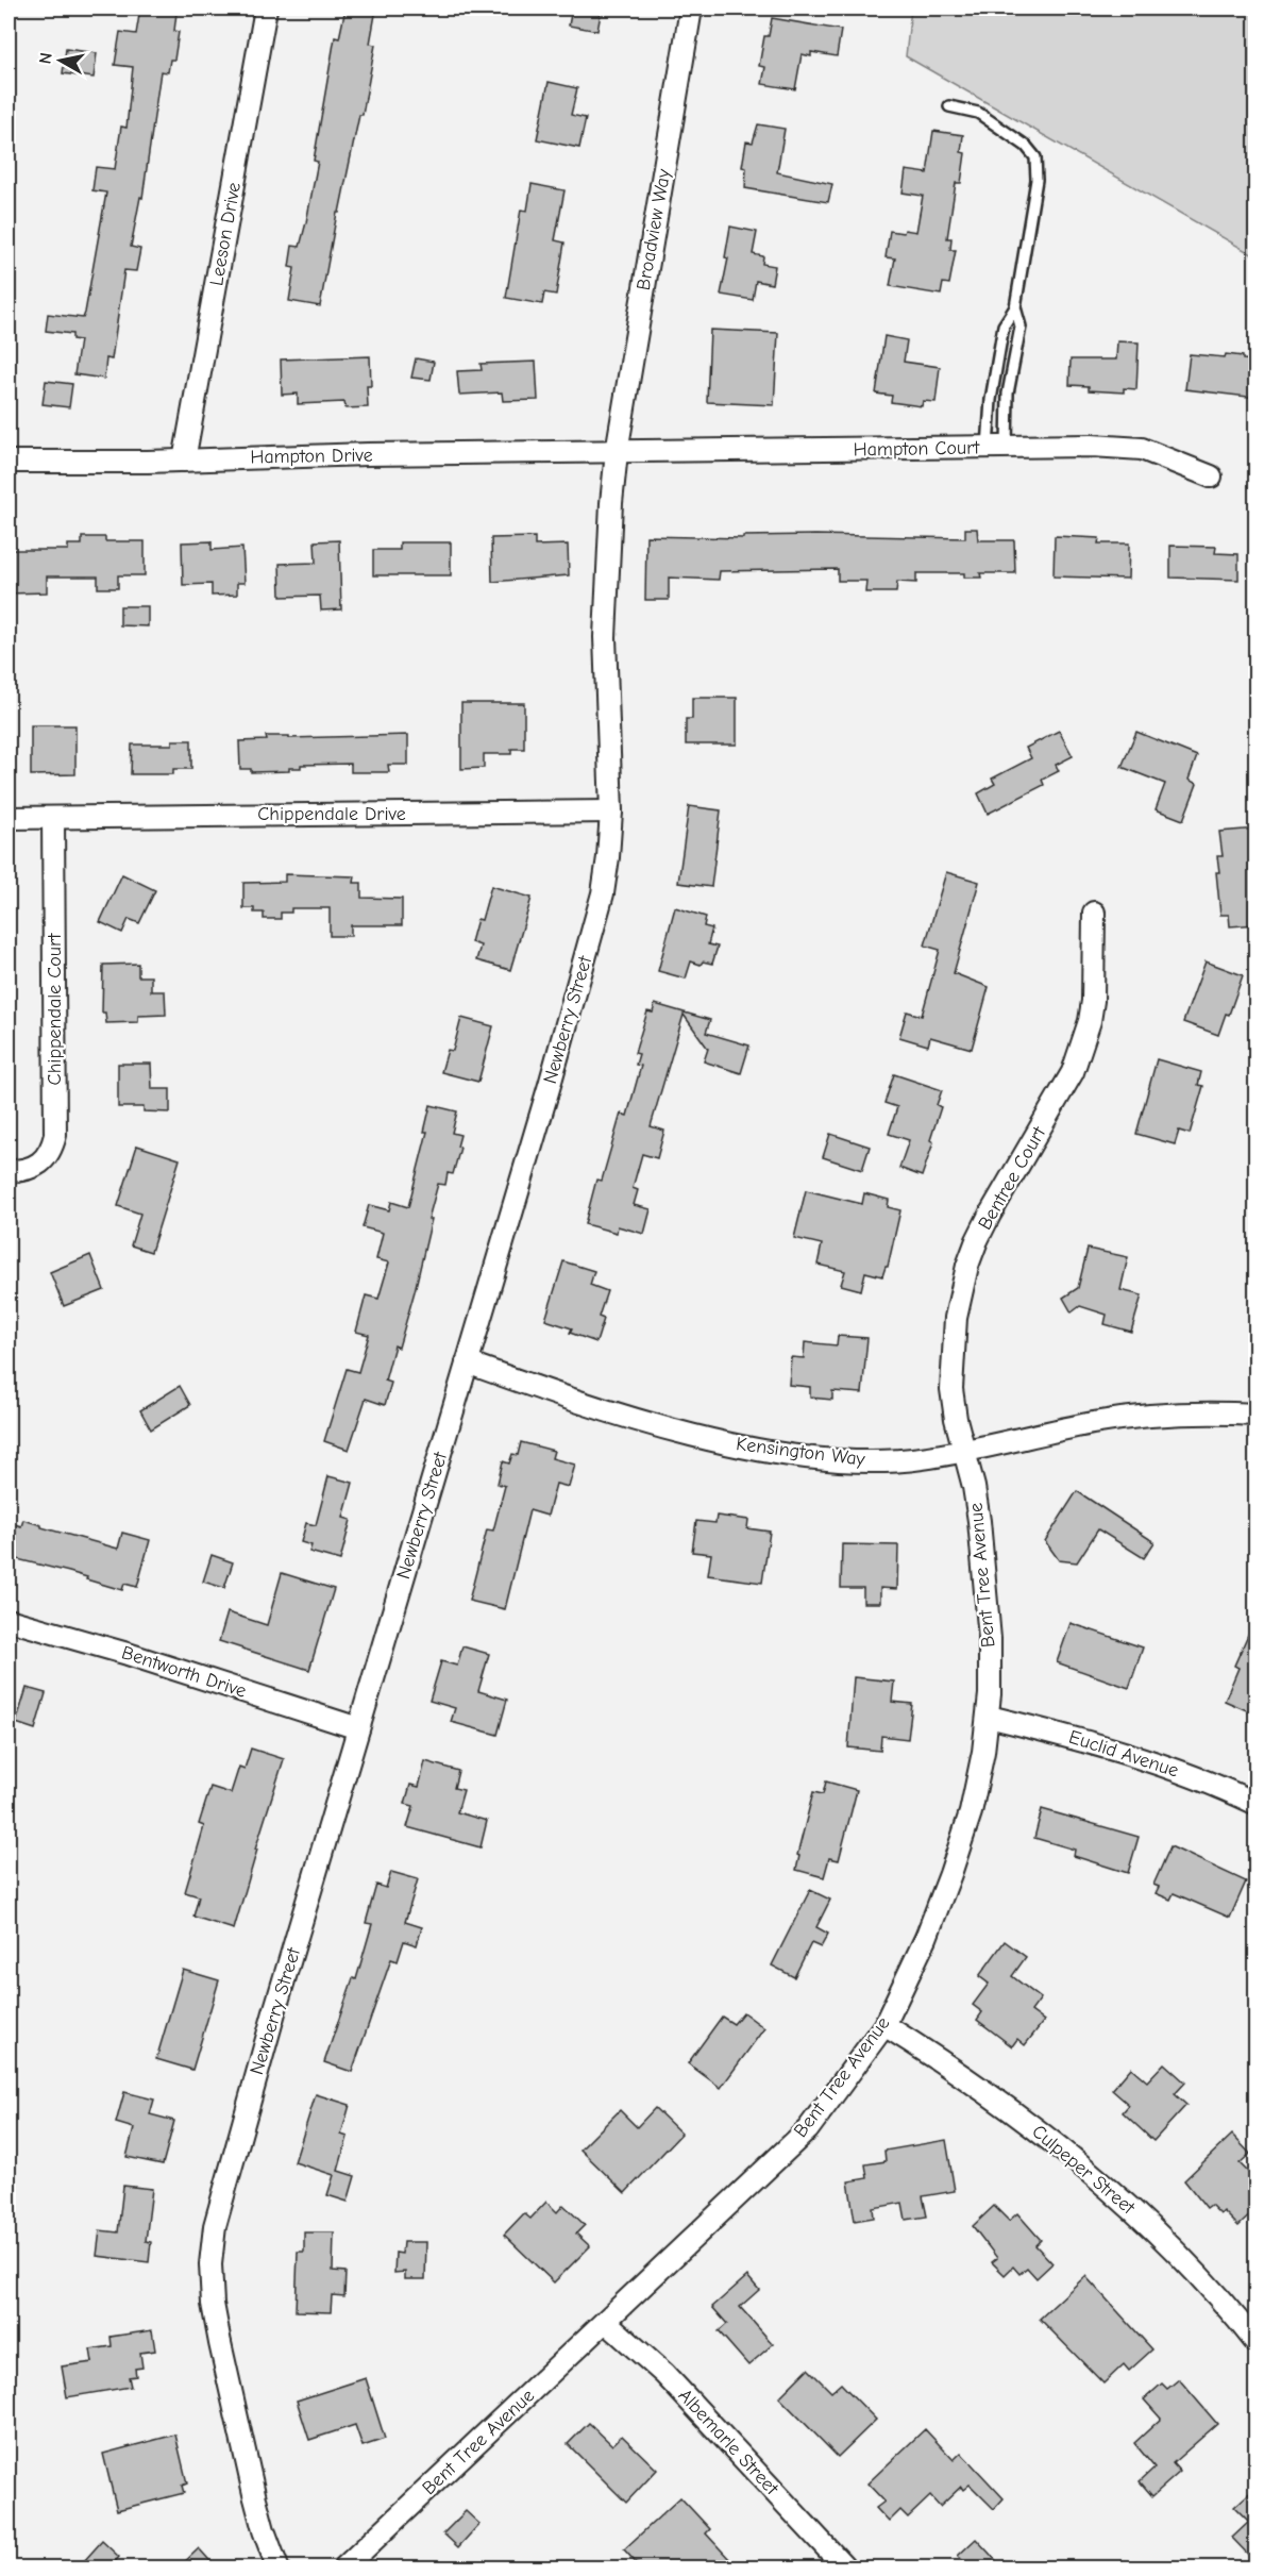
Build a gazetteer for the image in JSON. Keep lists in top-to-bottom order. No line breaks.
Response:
{"streets":{"street":["Broadview Way","Leeson Drive","Hampton Court","Hampton Drive","Chippendale Drive","Chippendale Court","Newberry Street","Bentree Court","Kensington Way","Bent Tree Avenue","Bentworth Drive","Euclid Avenue","Culpeper Street","Albemarle Street"]},"crossings":[["Broadview Way","Hampton Court"],["Broadview Way","Hampton Drive"],["Broadview Way","Newberry Street"],["Leeson Drive","Hampton Drive"],["Hampton Court","Hampton Drive"],["Hampton Court","Newberry Street"],["Hampton Drive","Newberry Street"],["Chippendale Drive","Chippendale Court"],["Chippendale Drive","Newberry Street"],["Newberry Street","Kensington Way"],["Newberry Street","Bentworth Drive"],["Bentree Court","Kensington Way"],["Bentree Court","Bent Tree Avenue"],["Kensington Way","Bent Tree Avenue"],["Bent Tree Avenue","Euclid Avenue"],["Bent Tree Avenue","Culpeper Street"],["Bent Tree Avenue","Albemarle Street"]],"north":"left"}
